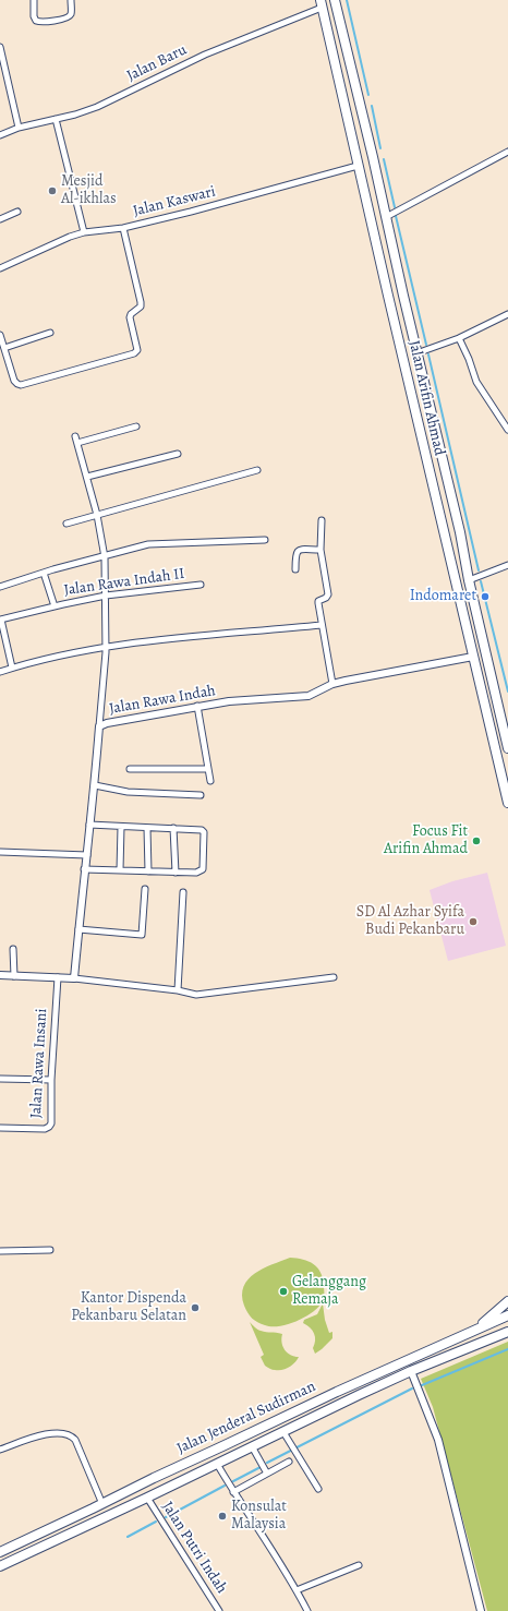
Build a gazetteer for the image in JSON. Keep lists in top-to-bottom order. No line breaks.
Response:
{"streets":{"main road":["Jalan Arifin Ahmad","Jalan Jenderal Sudirman"],"street":["Jalan Baru","Jalan Kaswari","Jalan Rawa Indah II","Jalan Rawa Indah","Jalan Rawa Insani","Jalan Putri Indah"]},"crossings":[["Jalan Baru","Jalan Arifin Ahmad"],["Jalan Kaswari","Jalan Arifin Ahmad"],["Jalan Arifin Ahmad","Jalan Rawa Indah"],["Jalan Jenderal Sudirman","Jalan Putri Indah"]],"places":["Mesjid Al-ikhlas","Indomaret","Focus Fit Arifin Ahmad","SD Al Azhar Syifa Budi Pekanbaru","Gelanggang Remaja","Kantor Dispenda Pekanbaru Selatan","Konsulat Malaysia"]}
